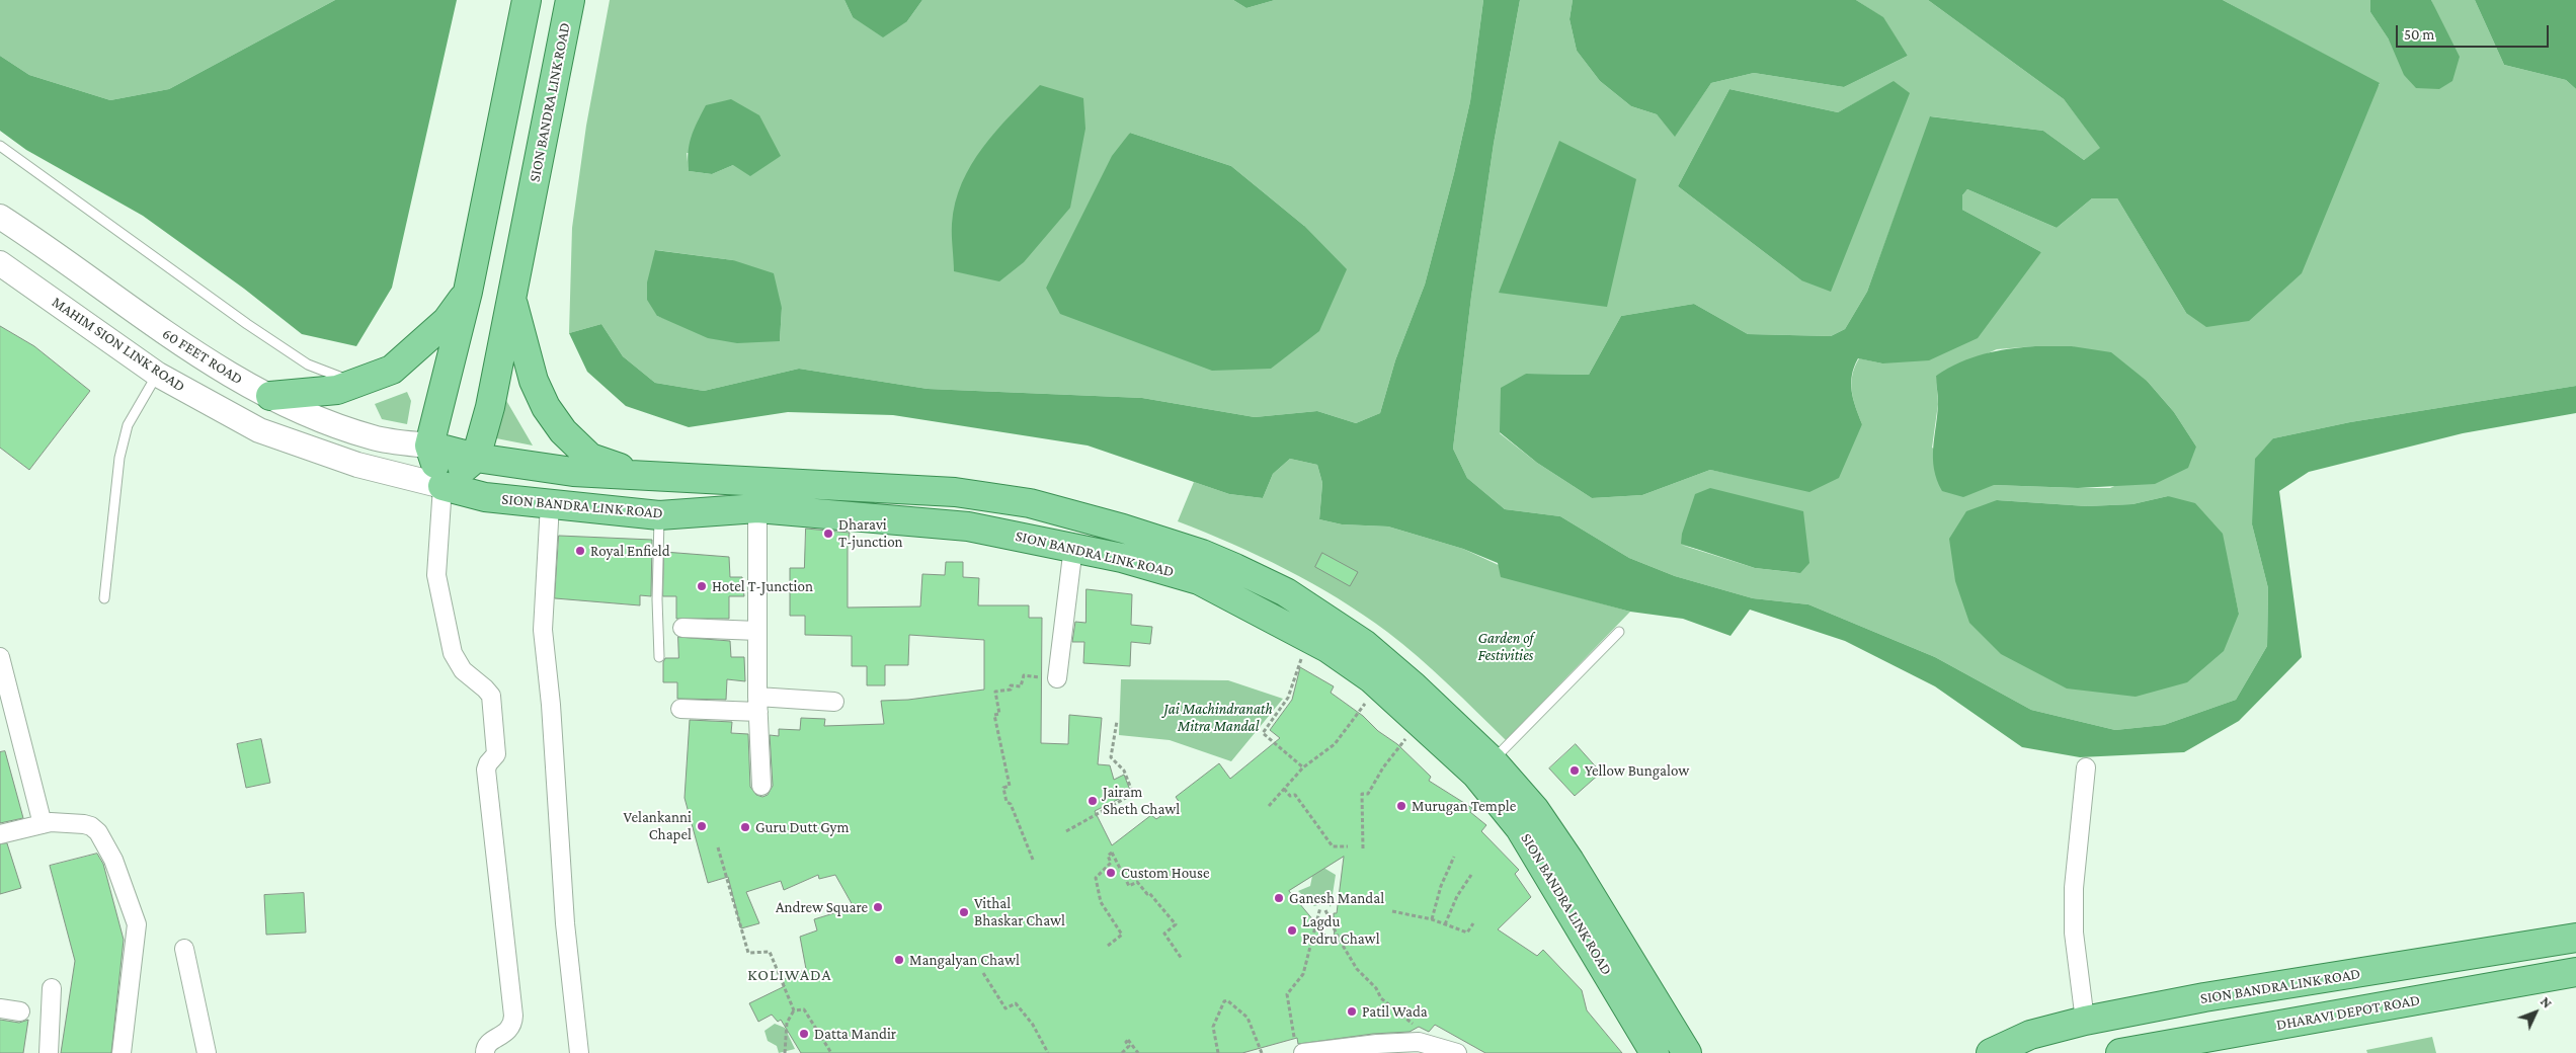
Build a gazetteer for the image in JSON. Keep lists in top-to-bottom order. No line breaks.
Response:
{"streets":{"main road":["SION BANDRA LINK ROAD","MAHIM SION LINK ROAD","60 FEET ROAD","DHARAVI DEPOT ROAD"]},"crossings":[["SION BANDRA LINK ROAD","MAHIM SION LINK ROAD"]],"districts":["KOLIWADA"],"parks":["Garden of Festivities","Jai Machindranath Mitra Mandal"],"places":["Dharavi T-junction","Royal Enfield","Hotel T-Junction","Yellow Bungalow","Jairam Sheth Chawl","Murugan Temple","Velankanni Chapel","Guru Dutt Gym","Custom House","Ganesh Mandal","Andrew Square","Vithal Bhaskar Chawl","Lagdu Pedru Chawl","Mangalyan Chawl","Patil Wada","Datta Mandir"],"scale_bar":"50 m","north":"top right"}
